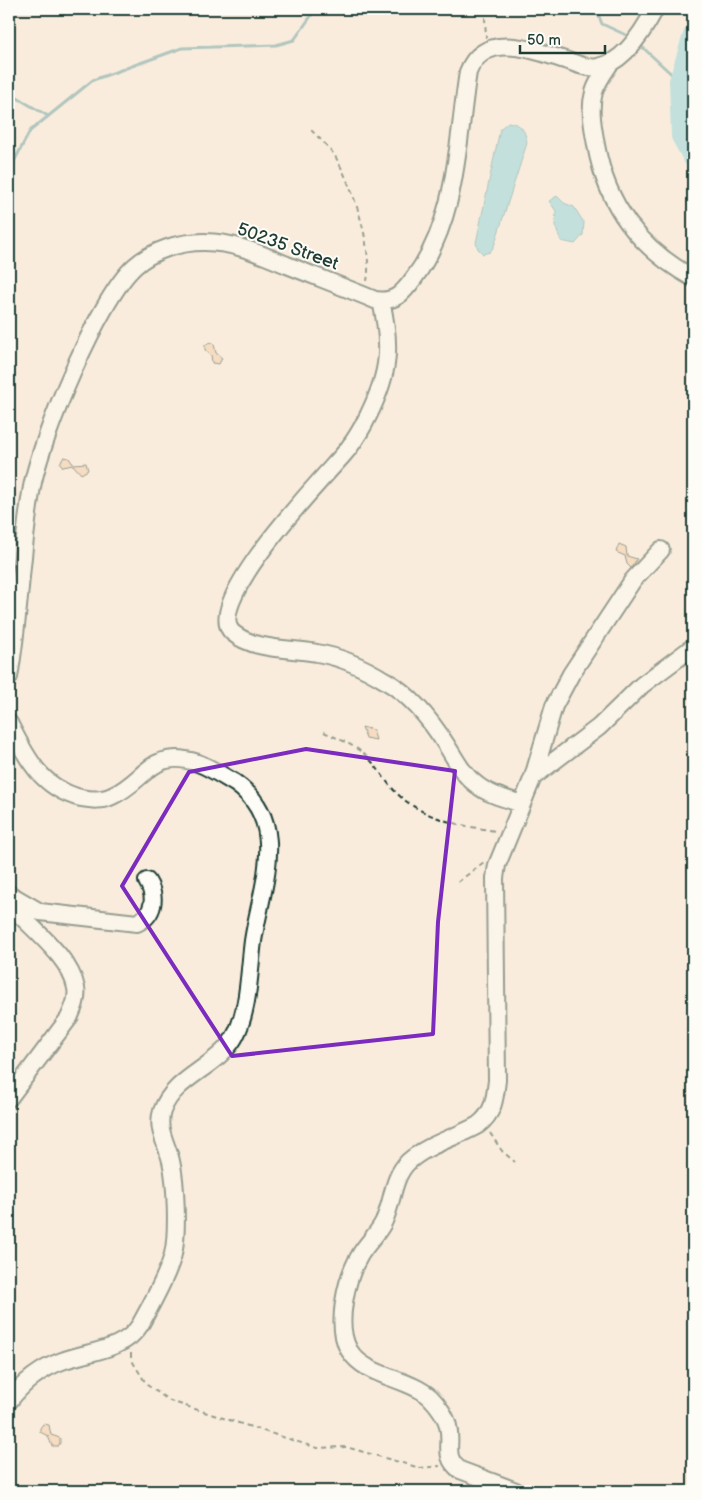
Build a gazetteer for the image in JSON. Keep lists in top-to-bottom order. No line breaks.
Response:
{"streets":{"street":["50235 Street"]},"scale_bar":"50 m"}
